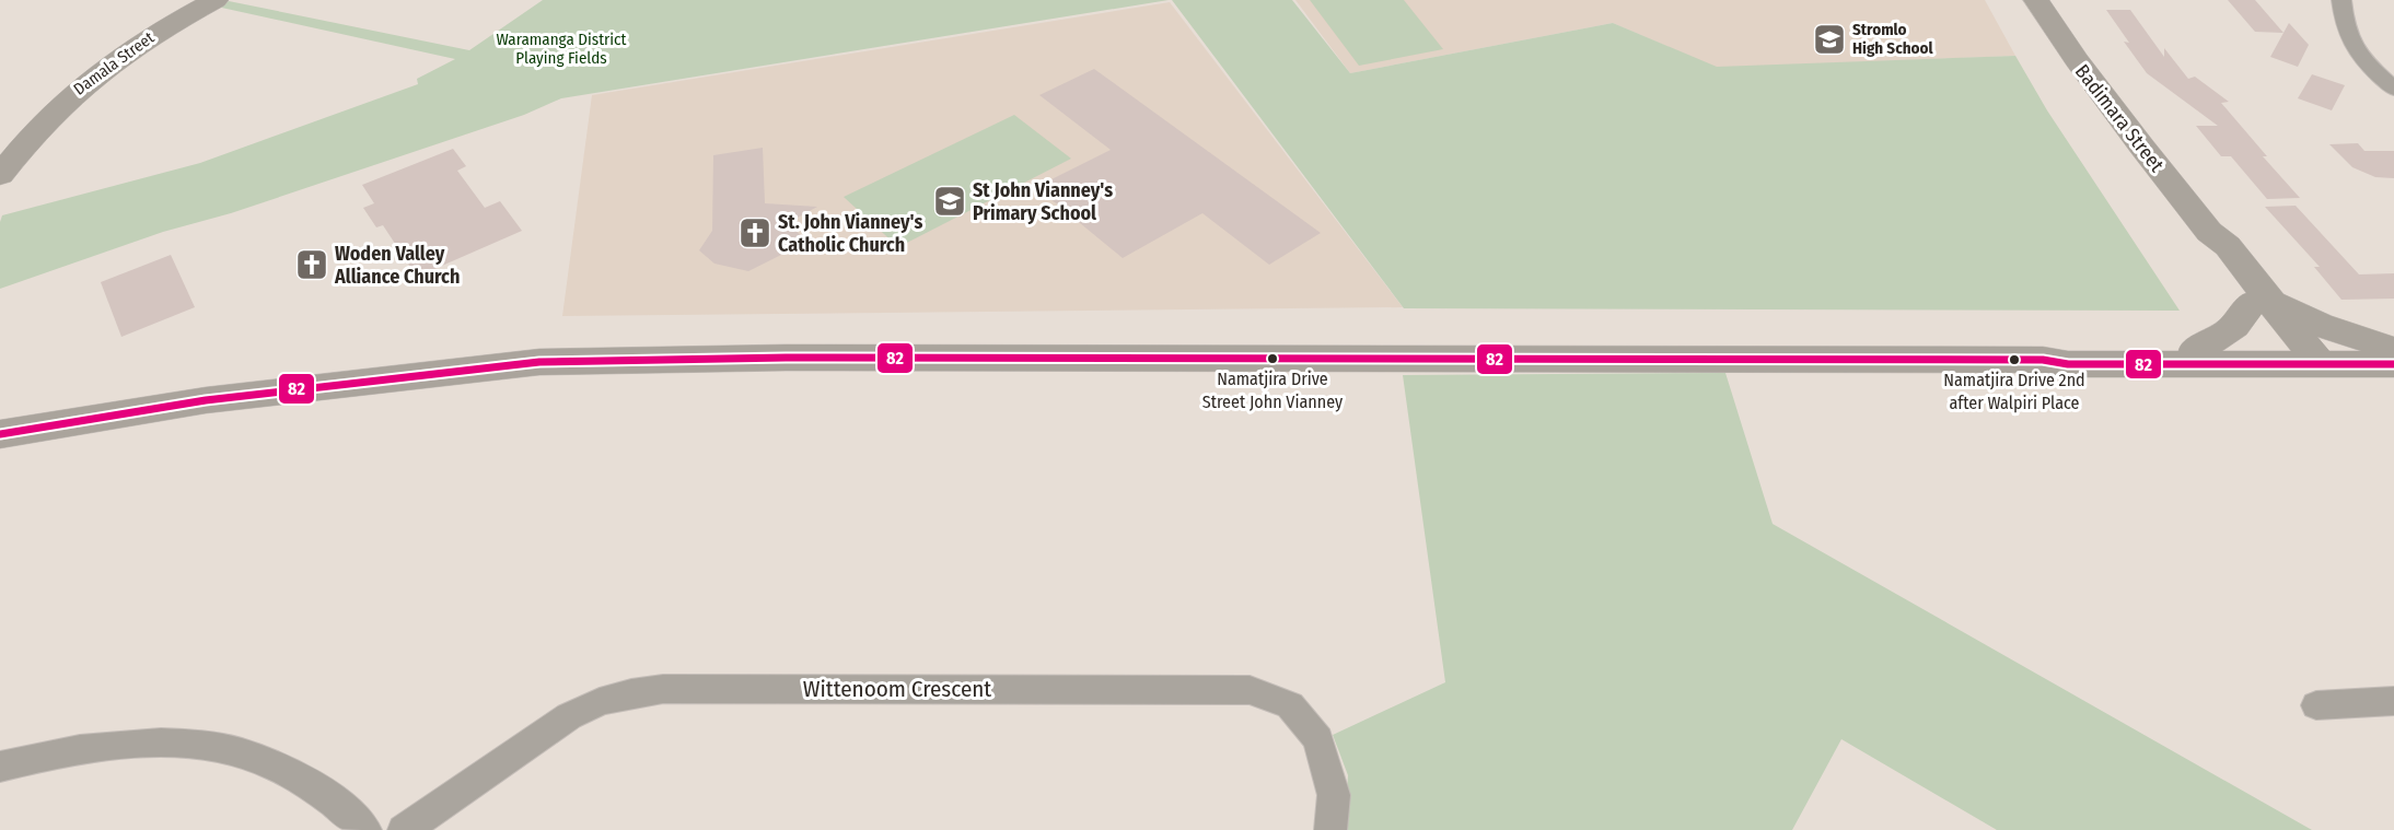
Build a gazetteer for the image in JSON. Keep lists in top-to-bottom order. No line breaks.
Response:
{"streets":{"main road":["Damala Street","Badimara Street"],"street":["Wittenoom Crescent"]},"parks":["Waramanga District Playing Fields"],"places":{"school or university":["Stromlo High School","St John Vianney's Primary School"],"church":["St. John Vianney's Catholic Church","Woden Valley Alliance Church"],"other":["Namatjira Drive Street John Vianney","Namatjira Drive 2nd after Walpiri Place"]},"lines":["transit line 82"]}
